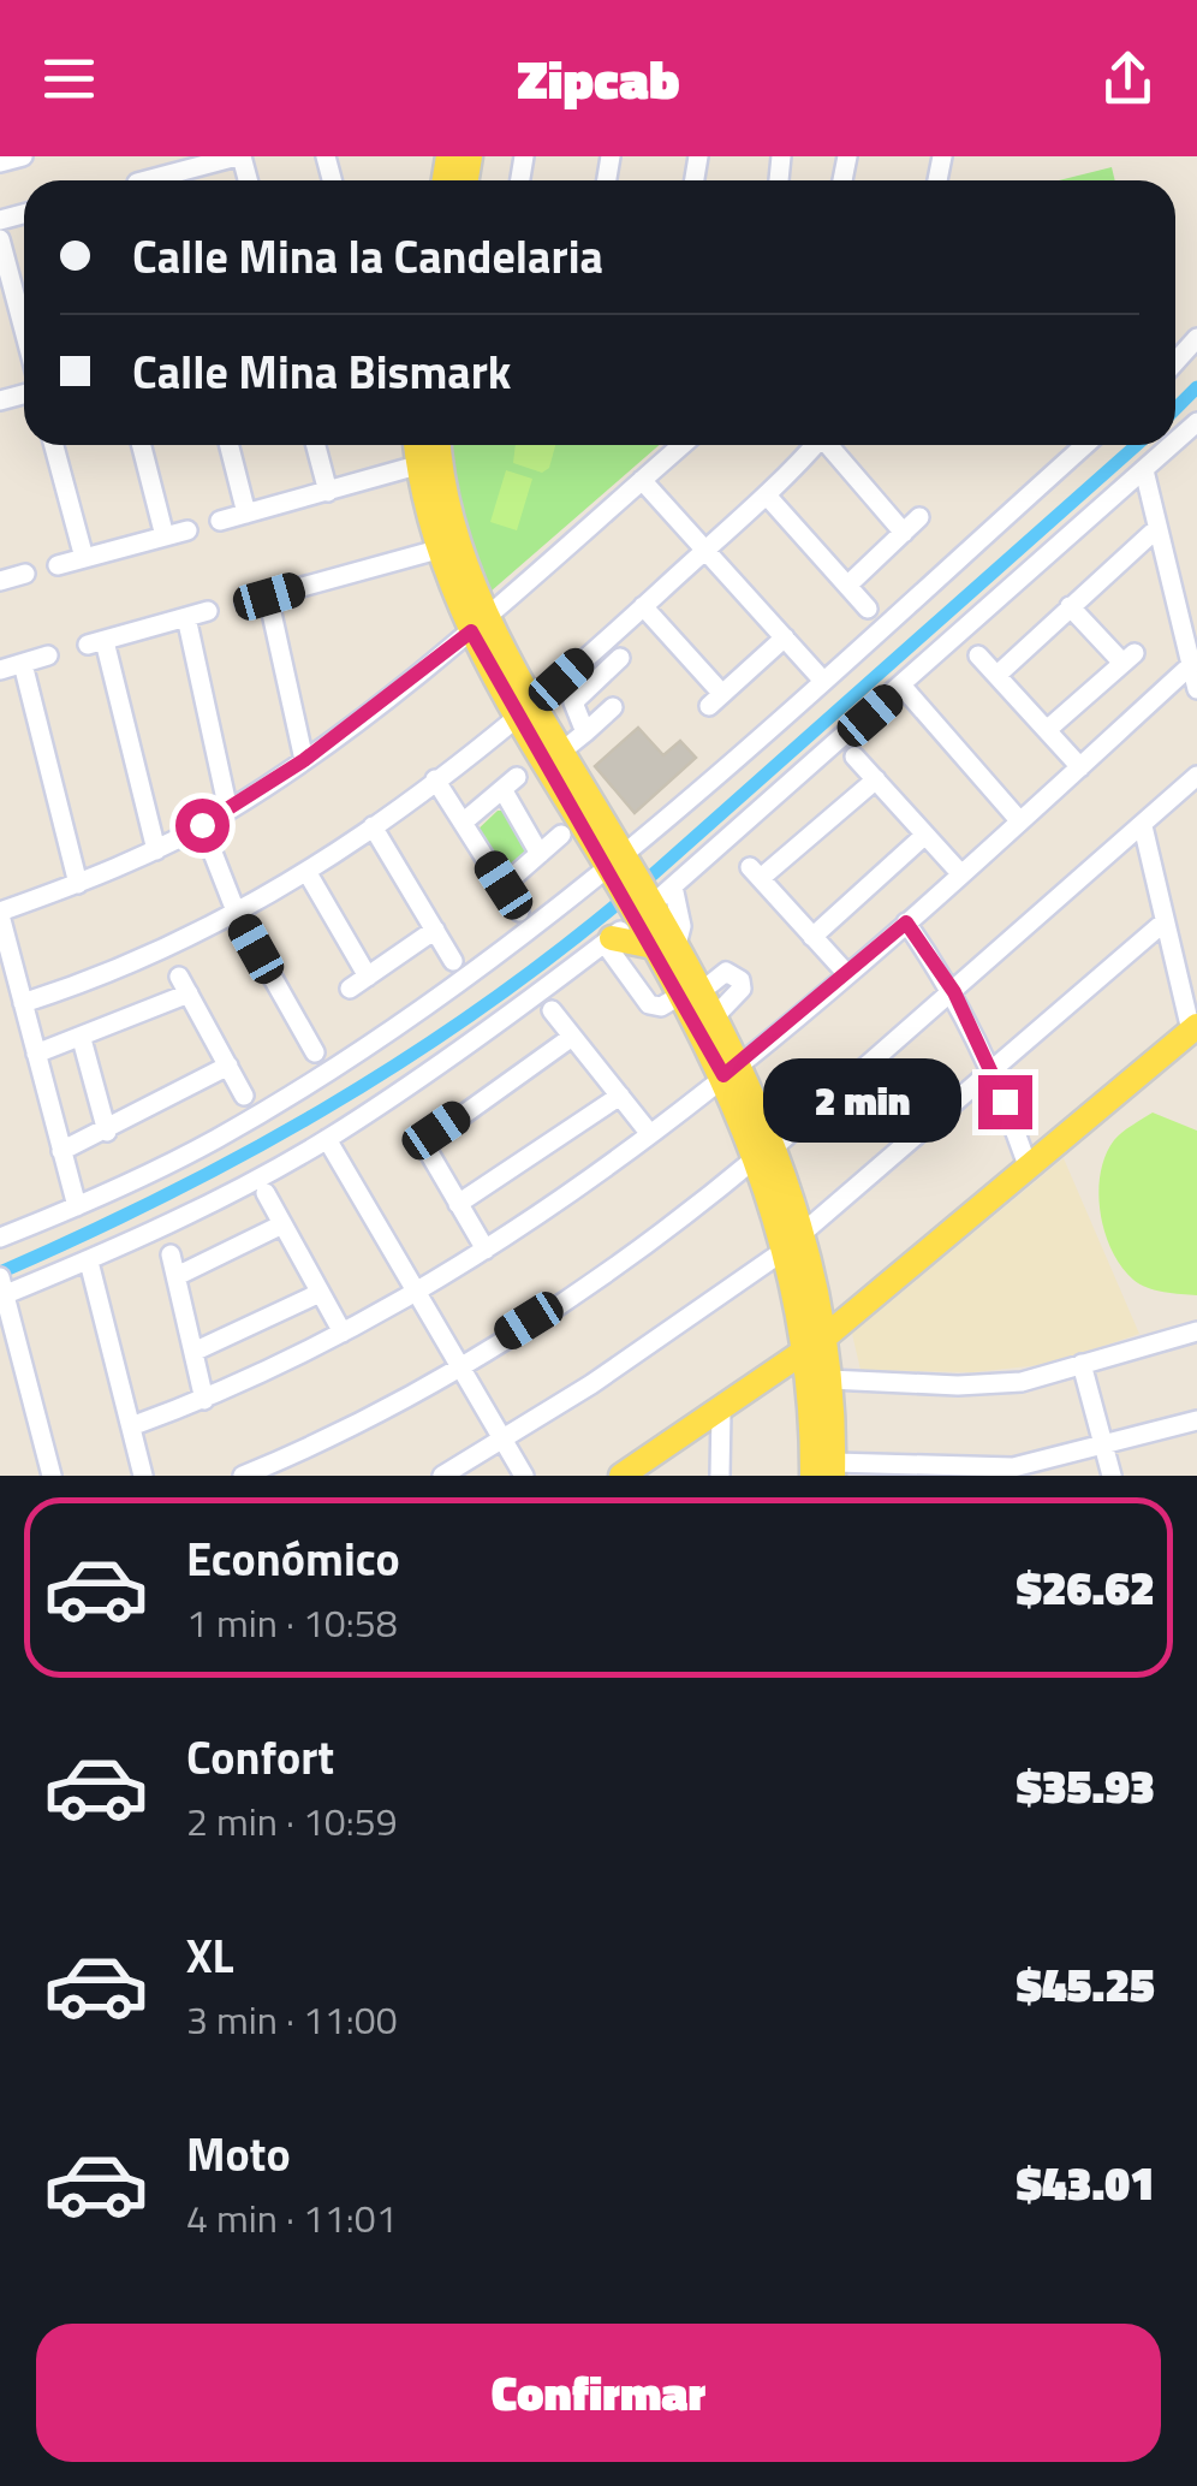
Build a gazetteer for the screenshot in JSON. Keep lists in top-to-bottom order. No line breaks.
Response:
{"page":{"header":"Zipcab","banner":["Calle Mina la Candelaria","Calle Mina Bismark"],"bubble":"2 min","list":[{"name":"Económico","note":"1 min · 10:58","value":"$26.62"},{"name":"Confort","note":"2 min · 10:59","value":"$35.93"},{"name":"XL","note":"3 min · 11:00","value":"$45.25"},{"name":"Moto","note":"4 min · 11:01","value":"$43.01"}],"buttons":"Confirmar"}}
